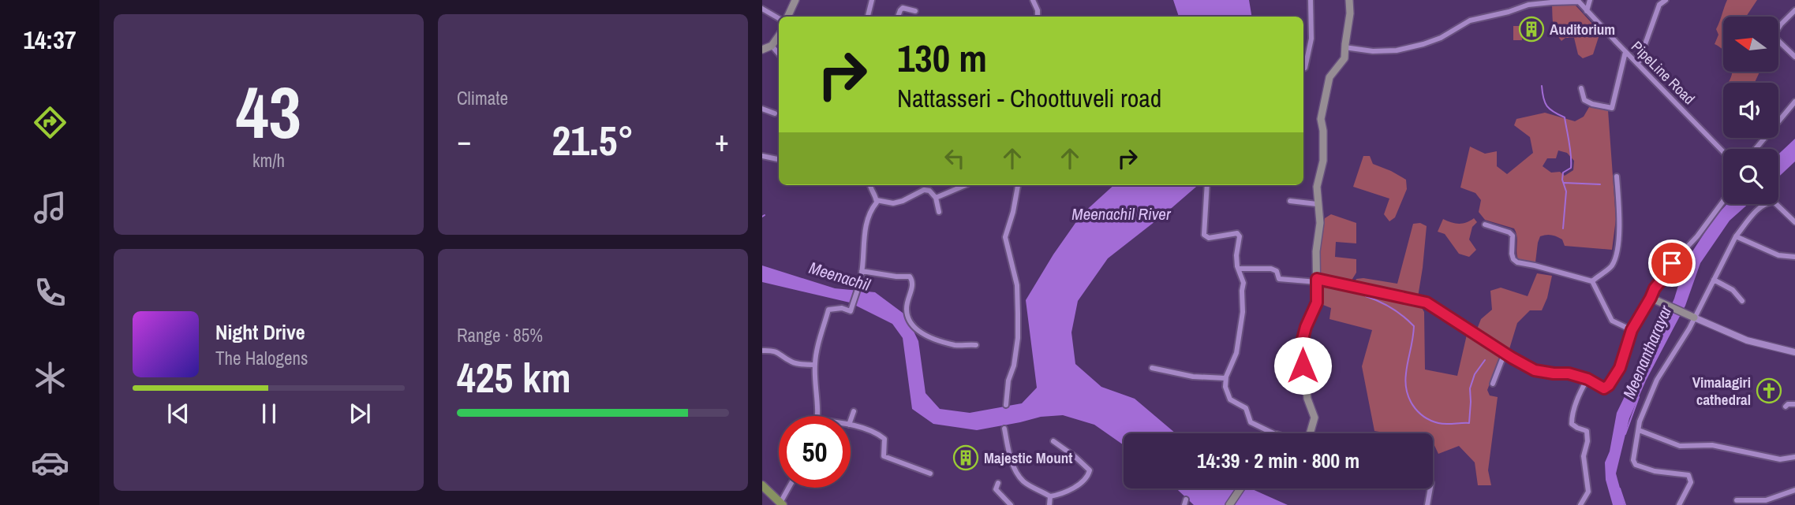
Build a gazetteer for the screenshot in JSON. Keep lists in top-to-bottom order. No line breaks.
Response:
{"streets":{"street":["PipeLine Road"]},"water":["Meenachil River","Meenachil","Meenantharayar"],"places":{"building":["Auditorium","Majestic Mount"],"church":["Vimalagiri cathedral"]},"north":"left","page":{"tabs":"14:37","tile":[["43","km/h"],"Climate",["Range · 85%","425 km"]],"turn":["130 m","Nattasseri - Choottuveli road"],"heat":["−","21.5°","+"],"song":["Night Drive","The Halogens"],"limit":"50","trip":"14:39 · 2 min · 800 m"}}
